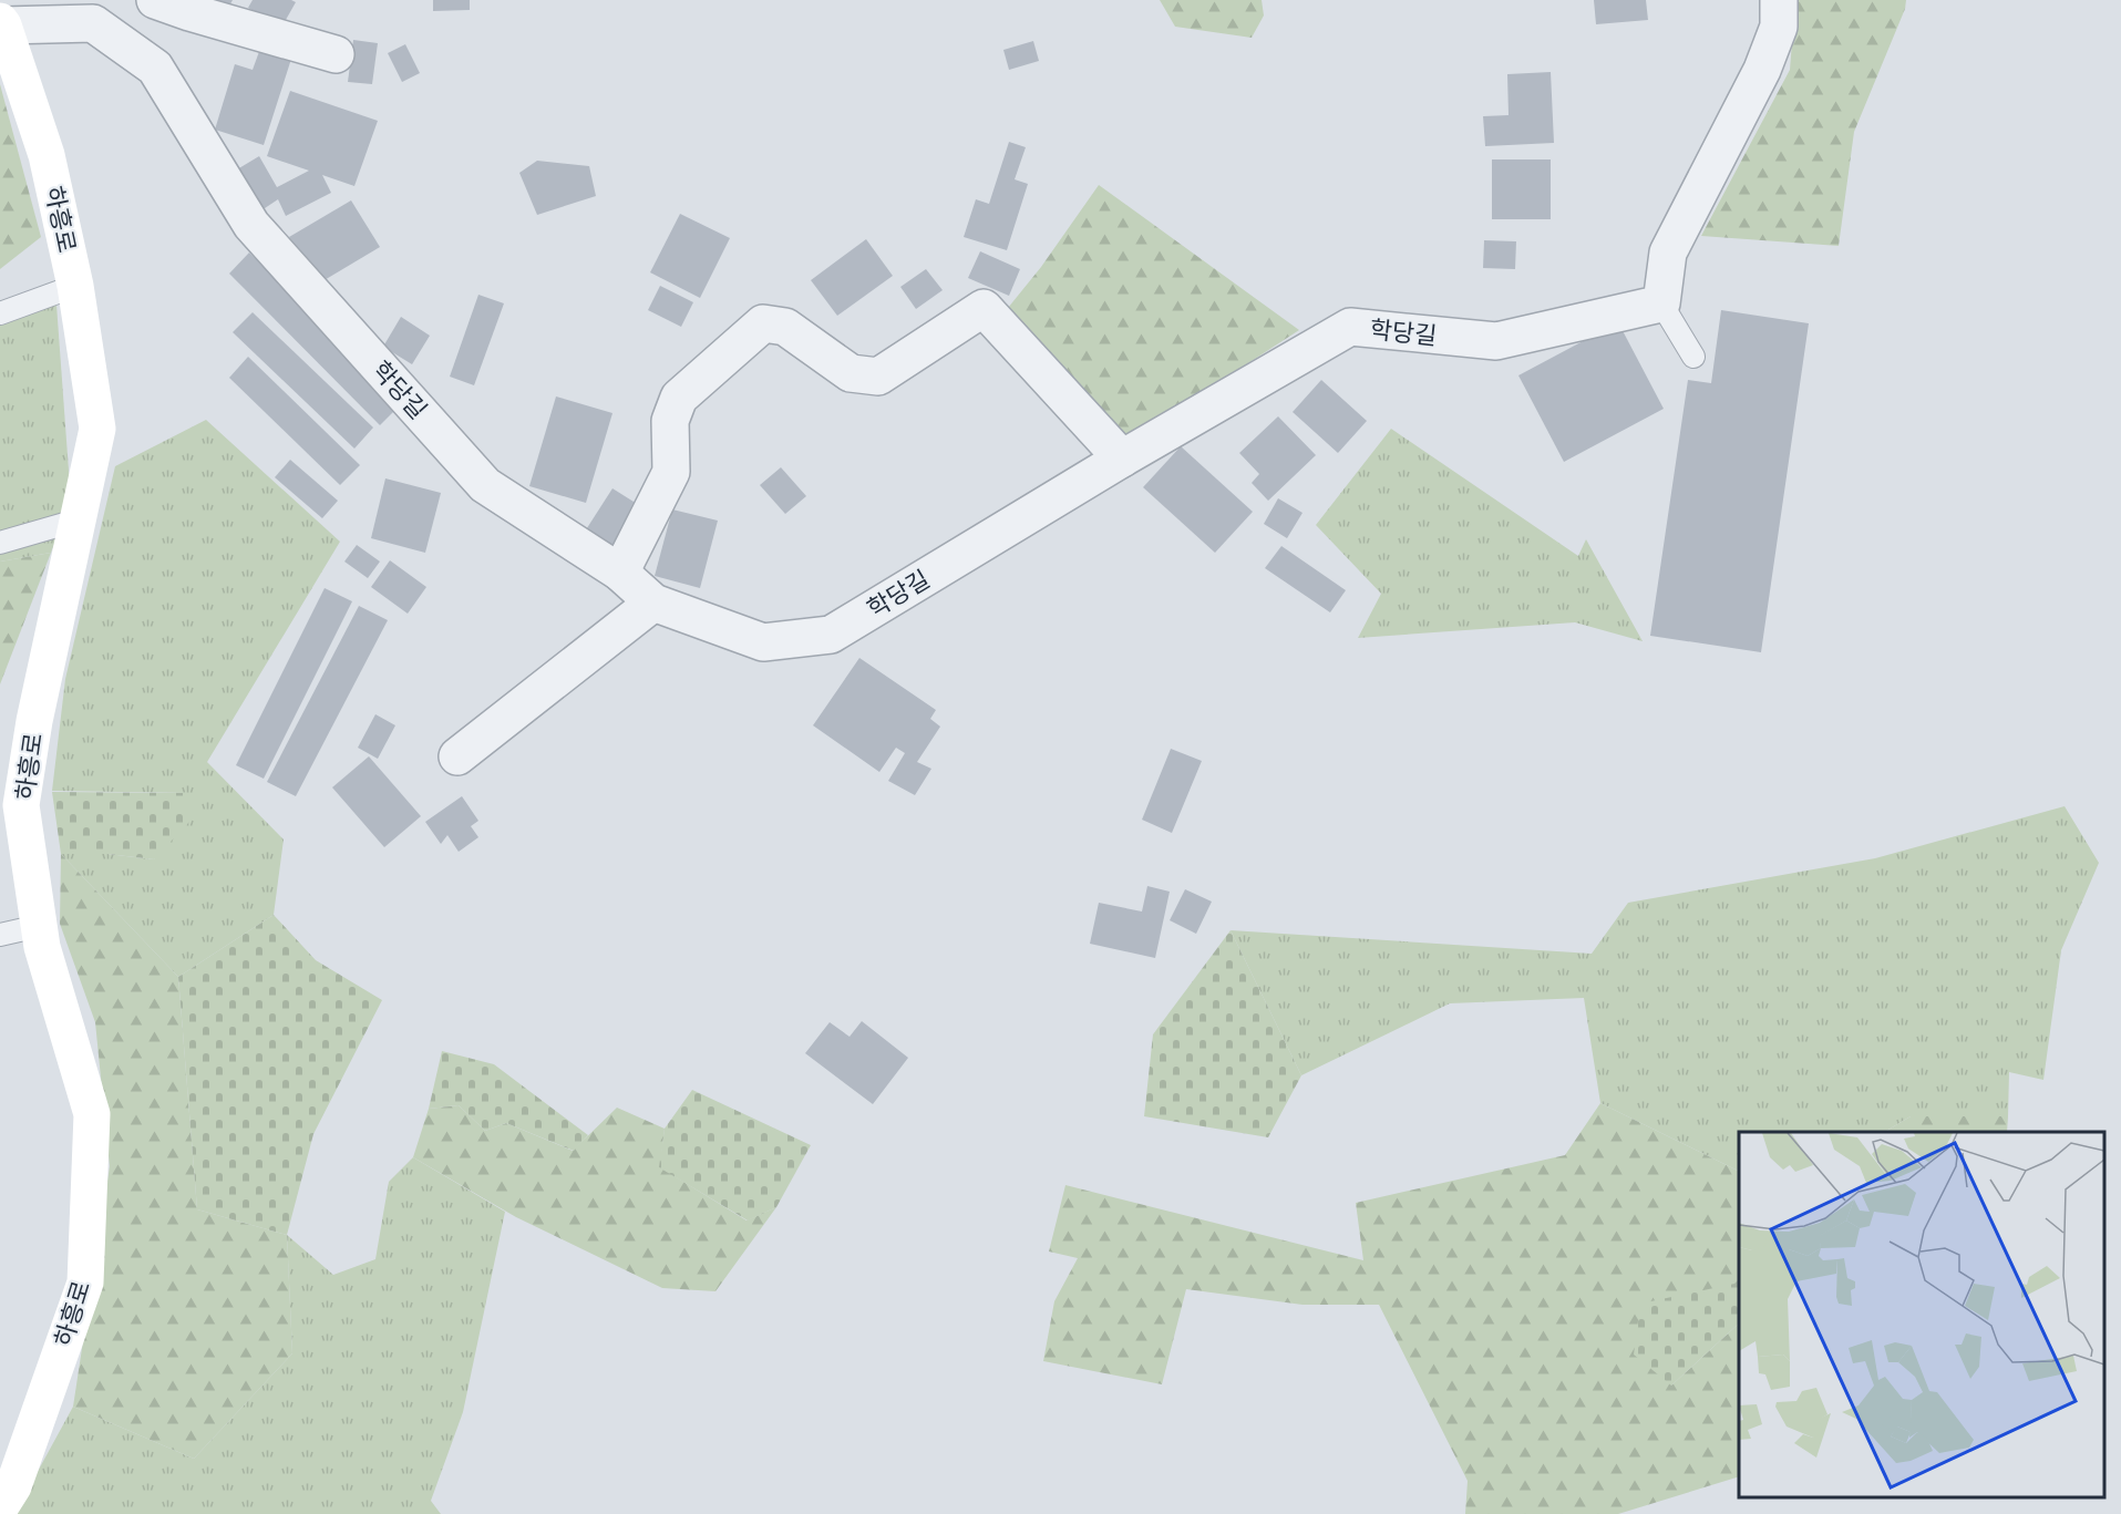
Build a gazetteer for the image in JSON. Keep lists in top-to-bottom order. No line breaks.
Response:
{"streets":{"street":["하흥로","학당길"]},"crossings":[["하흥로","학당길"]]}
